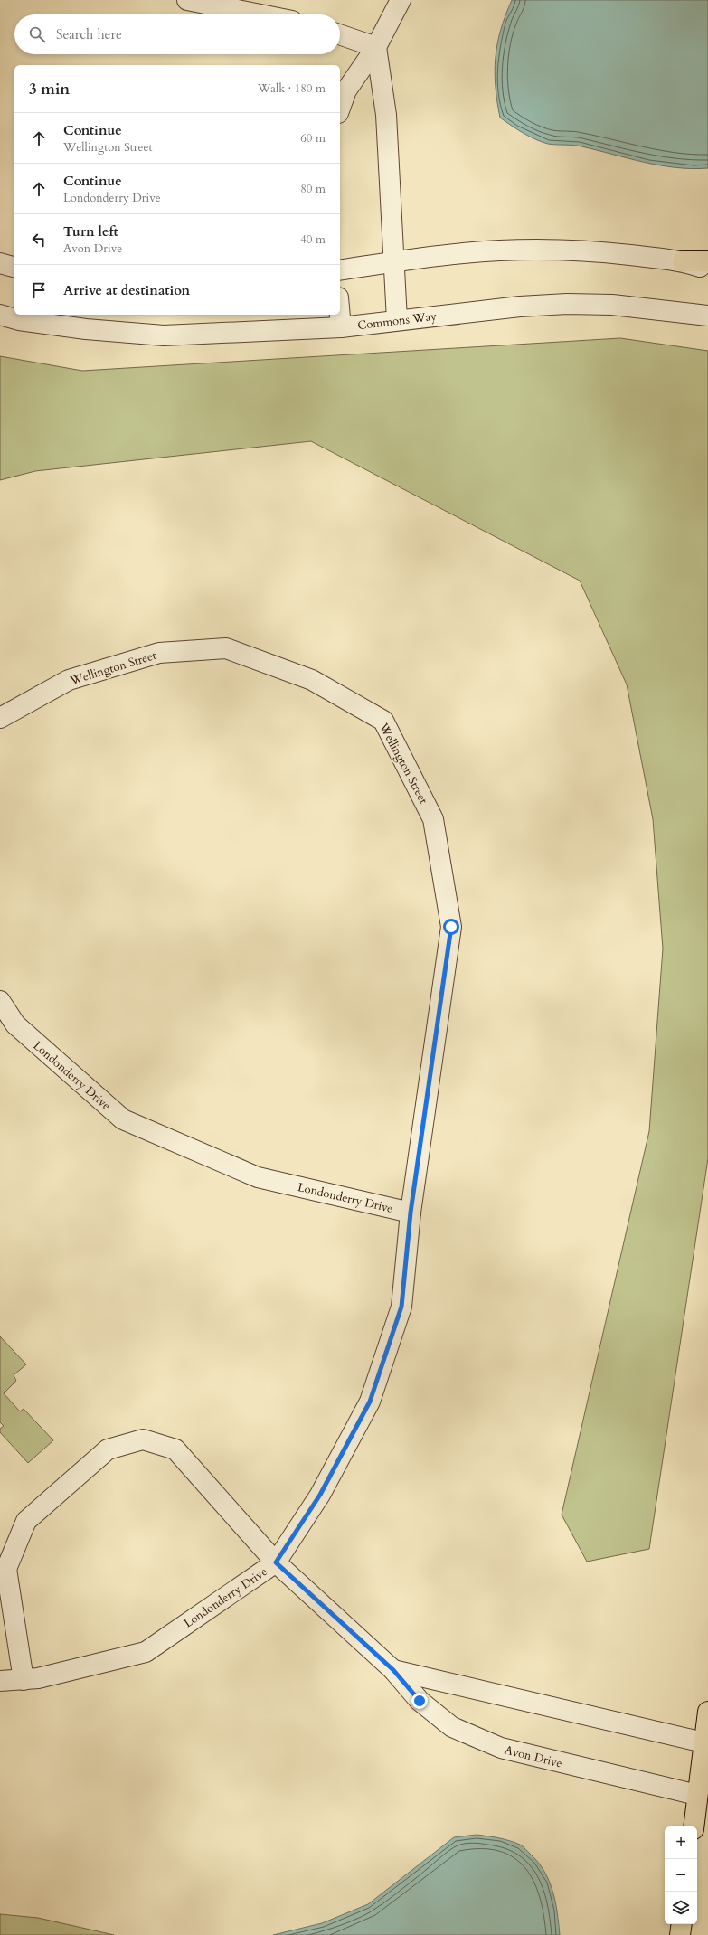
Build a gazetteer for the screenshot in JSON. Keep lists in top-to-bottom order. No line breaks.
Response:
{"streets":{"street":["Commons Way","Wellington Street","Londonderry Drive","Avon Drive"]},"crossings":[["Wellington Street","Londonderry Drive"],["Londonderry Drive","Avon Drive"]],"page":{"search":"Search here","heading":["3 min","Walk · 180 m"],"list":[["Continue","Wellington Street","60 m"],["Continue","Londonderry Drive","80 m"],["Turn left","Avon Drive","40 m"],"Arrive at destination"],"map_buttons":["+","−"]}}
